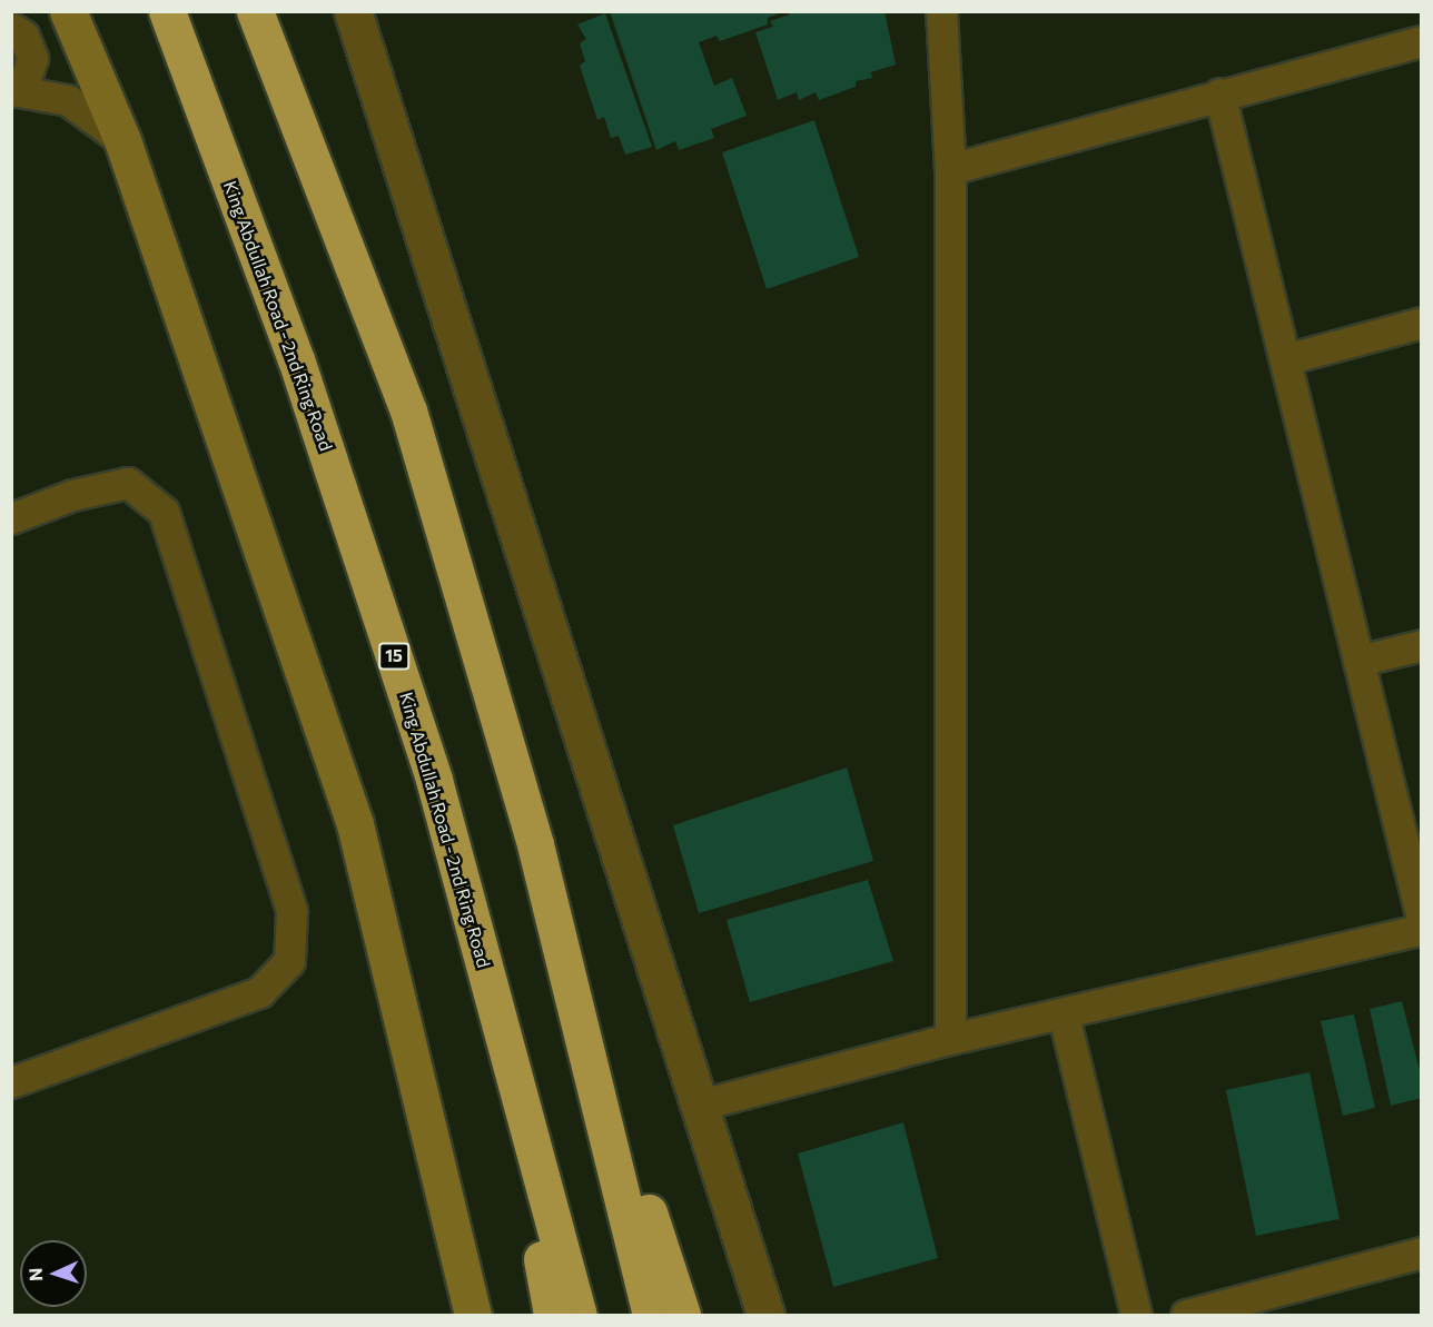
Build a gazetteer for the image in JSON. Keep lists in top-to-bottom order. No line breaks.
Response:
{"streets":{"highway":["King Abdullah Road - 2nd Ring Road","15"]},"north":"left"}
